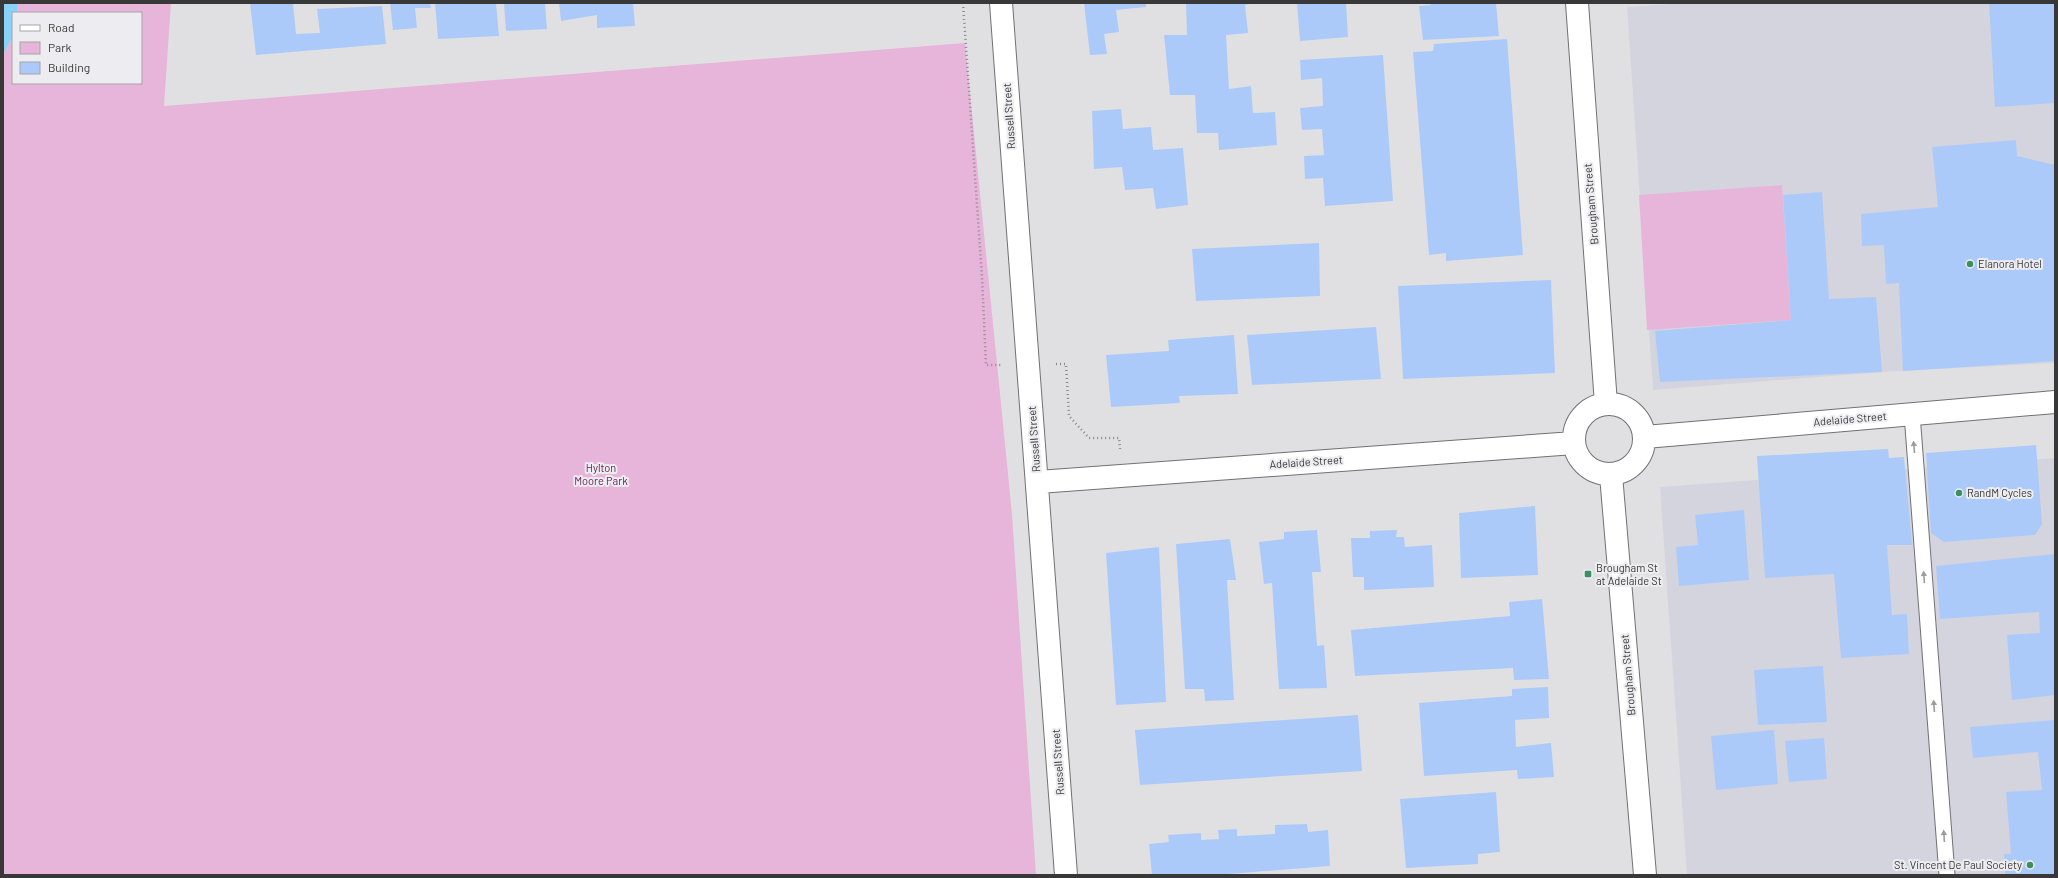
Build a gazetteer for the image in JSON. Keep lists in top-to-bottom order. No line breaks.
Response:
{"streets":{"street":["Russell Street","Brougham Street","Adelaide Street"]},"crossings":[["Russell Street","Adelaide Street"],["Brougham Street","Adelaide Street"]],"parks":["Hylton Moore Park"],"places":{"other":["Elanora Hotel","RandM Cycles","St. Vincent De Paul Society"],"transit":["Brougham St at Adelaide St"]},"legend":["Road","Park","Building"]}
